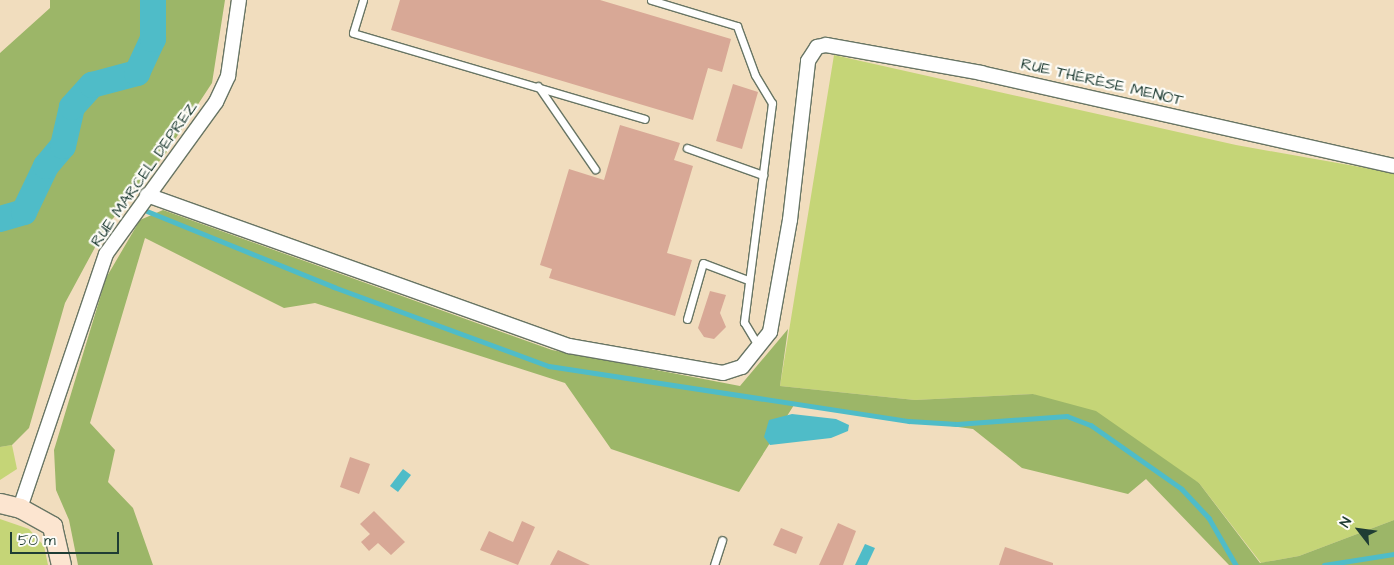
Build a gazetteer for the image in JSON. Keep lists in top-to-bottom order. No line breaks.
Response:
{"streets":{"street":["RUE THÉRÈSE MENOT","RUE MARCEL DEPREZ"]},"scale_bar":"50 m","north":"top left"}
